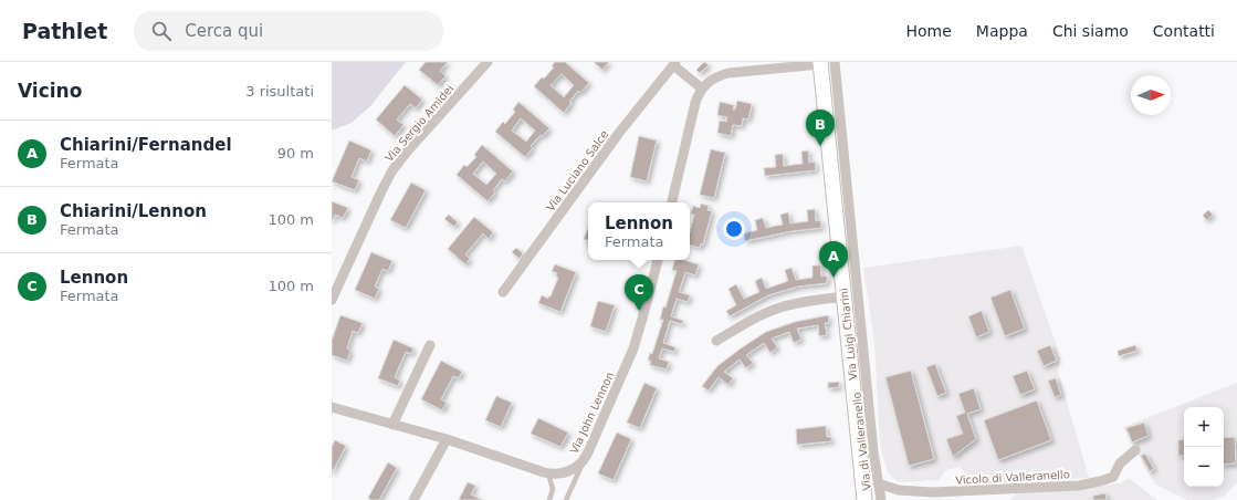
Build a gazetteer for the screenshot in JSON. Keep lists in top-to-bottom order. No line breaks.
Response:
{"streets":{"street":["Via Sergio Amidei","Via Luciano Salce","Via Luigi Chiarini","Via John Lennon","Via di Valleranello","Vicolo di Valleranello"]},"crossings":[["Via di Valleranello","Vicolo di Valleranello"]],"north":"right","page":{"header":"Pathlet","search":"Cerca qui","nav":["Home","Mappa","Chi siamo","Contatti"],"heading":["Vicino","3 risultati"],"pins":["B","A","C"],"list":[{"mark":"A","name":"Chiarini/Fernandel","note":"Fermata","value":"90 m"},{"mark":"B","name":"Chiarini/Lennon","note":"Fermata","value":"100 m"},{"mark":"C","name":"Lennon","note":"Fermata","value":"100 m"}],"popup":["Lennon","Fermata"],"map_buttons":["+","−"]}}
